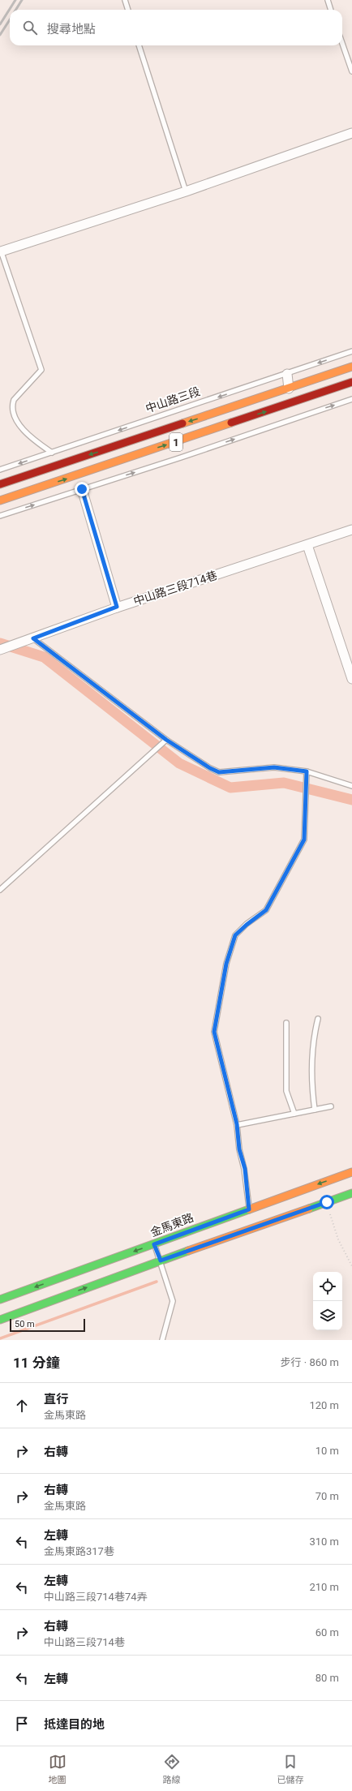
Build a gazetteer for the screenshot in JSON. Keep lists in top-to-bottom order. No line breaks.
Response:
{"streets":{"main road":["1","金馬東路"],"street":["中山路三段714巷"],"lane":["中山路三段"]},"one_way":["中山路三段"],"scale_bar":"50 m","page":{"search":"搜尋地點","scale":"50 m","heading":["11 分鐘","步行 · 860 m"],"list":[["直行","金馬東路","120 m"],["右轉","10 m"],["右轉","金馬東路","70 m"],["左轉","金馬東路317巷","310 m"],["左轉","中山路三段714巷74弄","210 m"],["右轉","中山路三段714巷","60 m"],["左轉","80 m"],"抵達目的地"],"nav":["地圖","路線","已儲存"]}}
